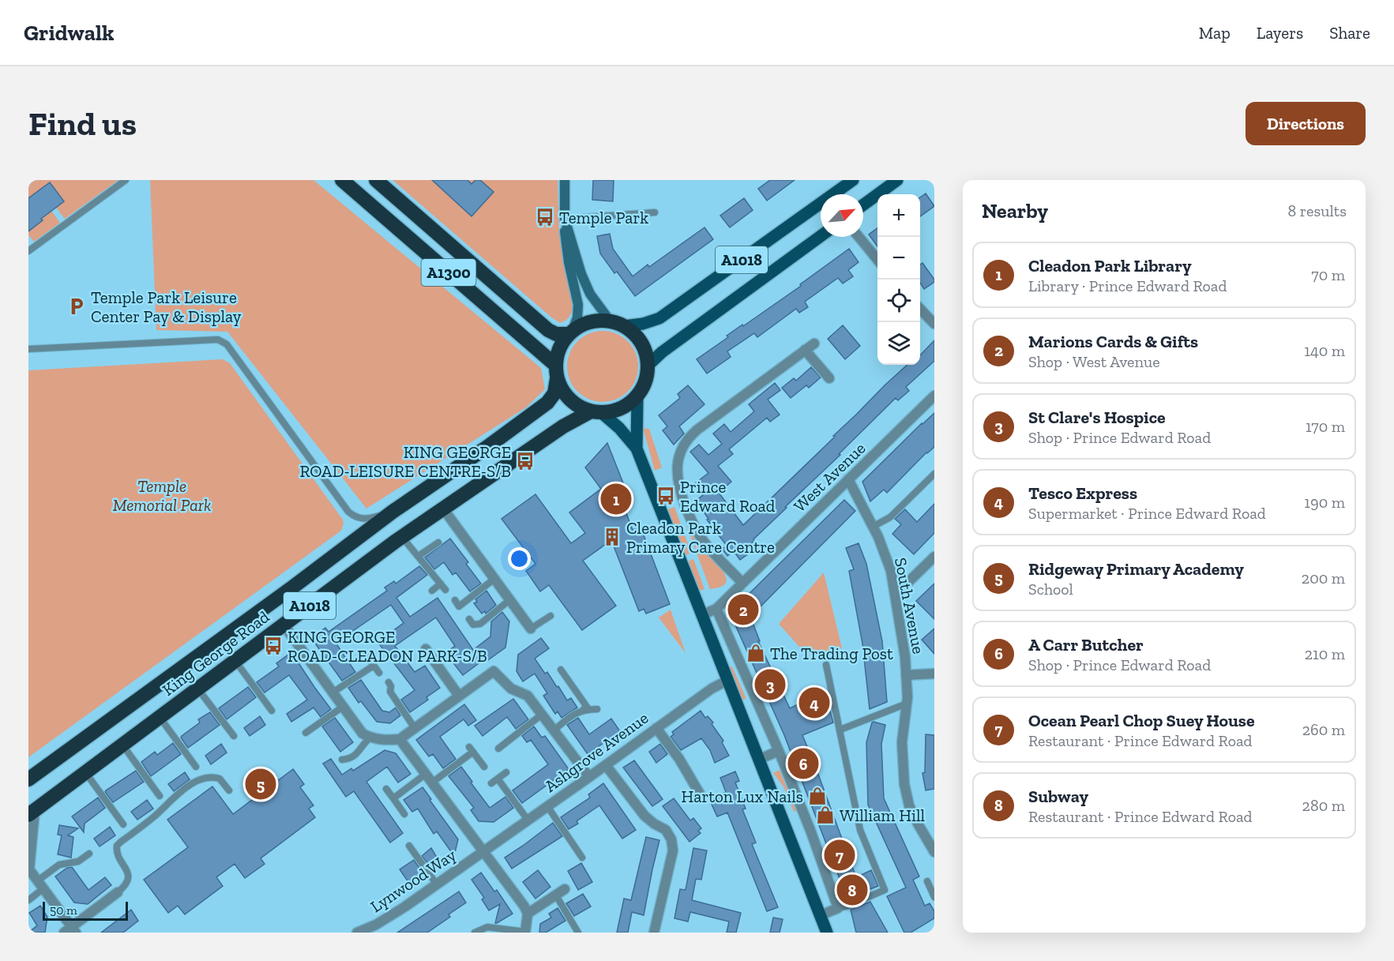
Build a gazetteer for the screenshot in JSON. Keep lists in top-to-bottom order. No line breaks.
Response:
{"streets":{"highway":["A1018","A1300","King George Road"],"street":["West Avenue","South Avenue","Ashgrove Avenue","Lynwood Way"]},"crossings":[["A1018","A1300"],["A1018","King George Road"],["A1300","King George Road"],["West Avenue","South Avenue"],["Ashgrove Avenue","Lynwood Way"]],"parks":["Temple Memorial Park"],"places":{"bus stop":["Temple Park","KING GEORGE ROAD-LEISURE CENTRE-S/B","Prince Edward Road","KING GEORGE ROAD-CLEADON PARK-S/B"],"parking":["Temple Park Leisure Center Pay & Display"],"building":["Cleadon Park Primary Care Centre"],"shop":["The Trading Post","Harton Lux Nails","William Hill"]},"scale_bar":"50 m","north":"top right","page":{"header":"Gridwalk","nav":["Map","Layers","Share"],"buttons":"Directions","title":"Find us","heading":["Nearby","8 results"],"map_buttons":["+","−"],"list":[{"mark":"1","name":"Cleadon Park Library","note":"Library · Prince Edward Road","value":"70 m"},{"mark":"2","name":"Marions Cards & Gifts","note":"Shop · West Avenue","value":"140 m"},{"mark":"3","name":"St Clare's Hospice","note":"Shop · Prince Edward Road","value":"170 m"},{"mark":"4","name":"Tesco Express","note":"Supermarket · Prince Edward Road","value":"190 m"},{"mark":"5","name":"Ridgeway Primary Academy","note":"School","value":"200 m"},{"mark":"6","name":"A Carr Butcher","note":"Shop · Prince Edward Road","value":"210 m"},{"mark":"7","name":"Ocean Pearl Chop Suey House","note":"Restaurant · Prince Edward Road","value":"260 m"},{"mark":"8","name":"Subway","note":"Restaurant · Prince Edward Road","value":"280 m"}],"pins":["1","2","3","4","6","5","7","8"],"scale":"50 m"}}
